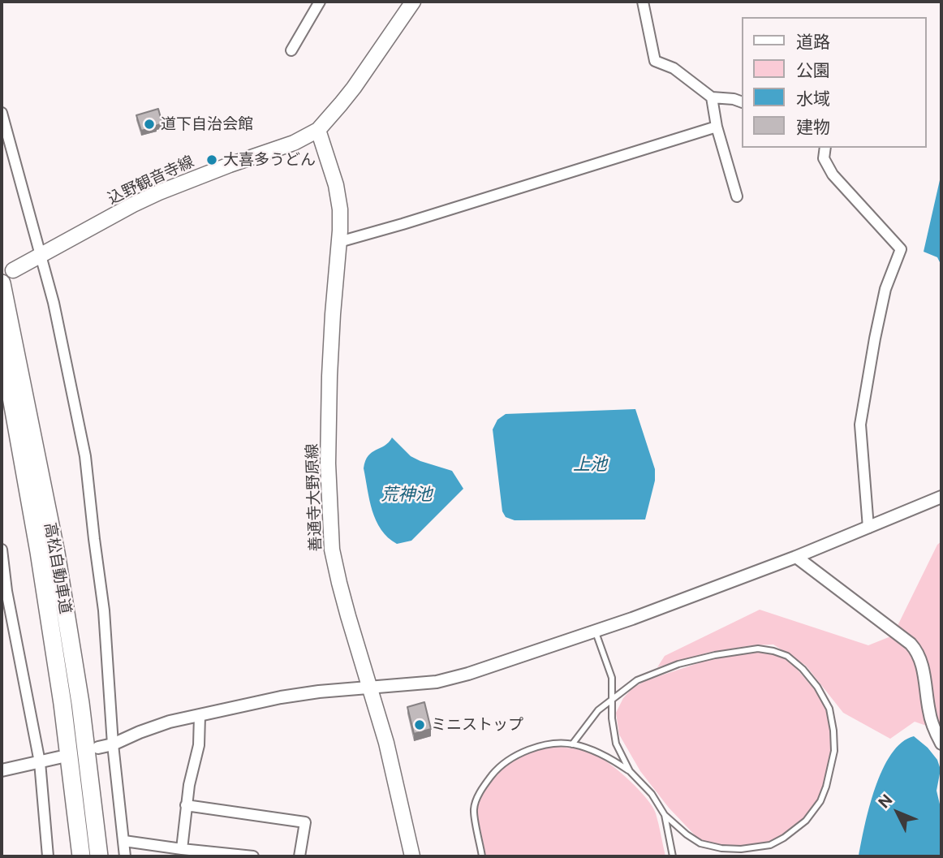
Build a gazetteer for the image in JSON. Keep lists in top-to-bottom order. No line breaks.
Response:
{"streets":{"highway":["高松自動車道"],"main road":["込野観音寺線","善通寺大野原線"]},"crossings":[["込野観音寺線","善通寺大野原線"],["込野観音寺線","高松自動車道"]],"water":["上池","荒神池"],"places":["道下自治会館","大喜多うどん","ミニストップ"],"legend":["道路","公園","水域","建物"],"north":"top left"}
